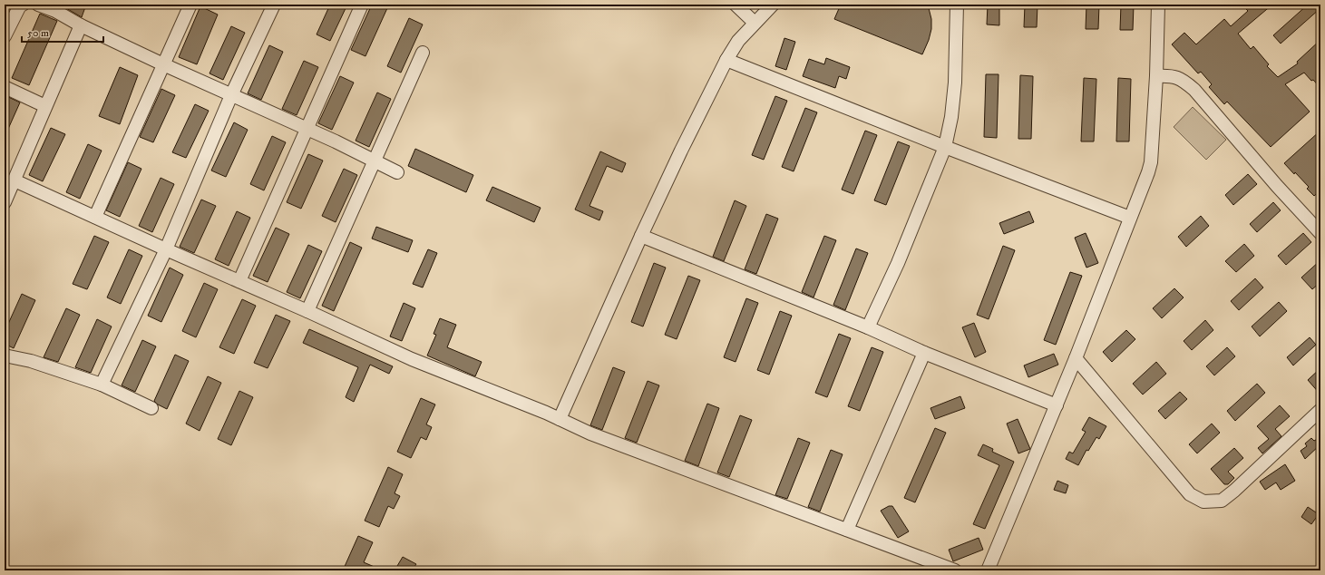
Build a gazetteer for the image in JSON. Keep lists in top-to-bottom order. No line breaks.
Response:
{"scale_bar":"50 m"}
